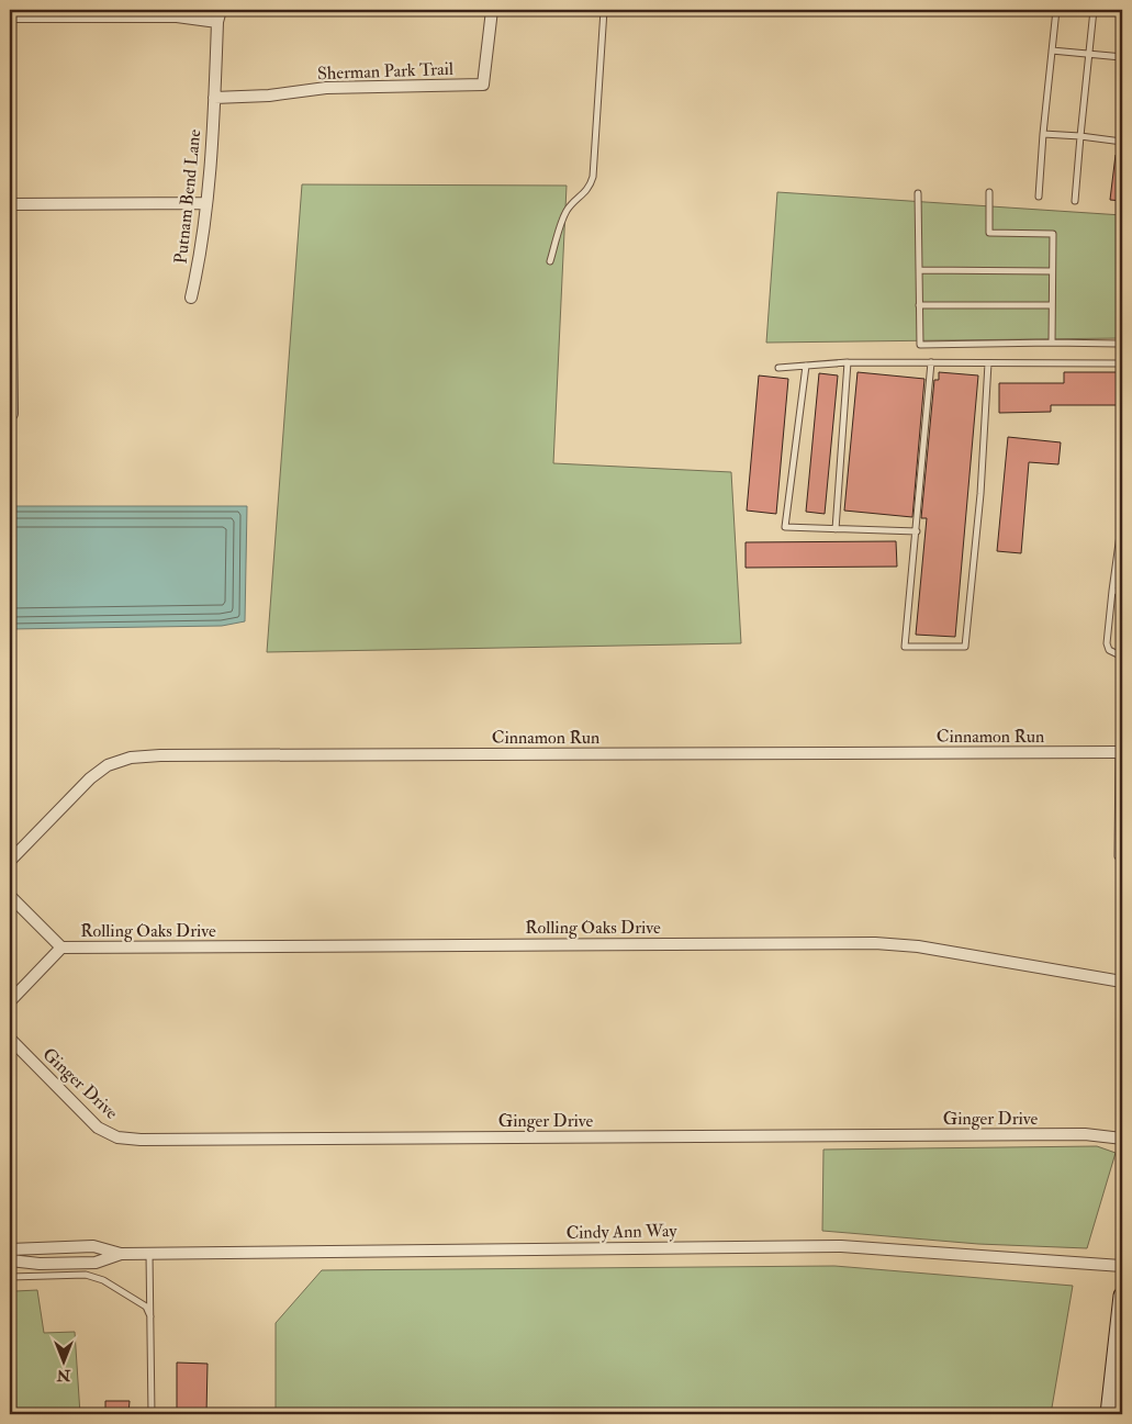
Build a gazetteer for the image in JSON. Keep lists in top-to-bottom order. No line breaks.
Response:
{"streets":{"street":["Sherman Park Trail","Putnam Bend Lane","Cinnamon Run","Rolling Oaks Drive","Ginger Drive","Cindy Ann Way"]},"crossings":[["Sherman Park Trail","Putnam Bend Lane"]],"north":"bottom"}
